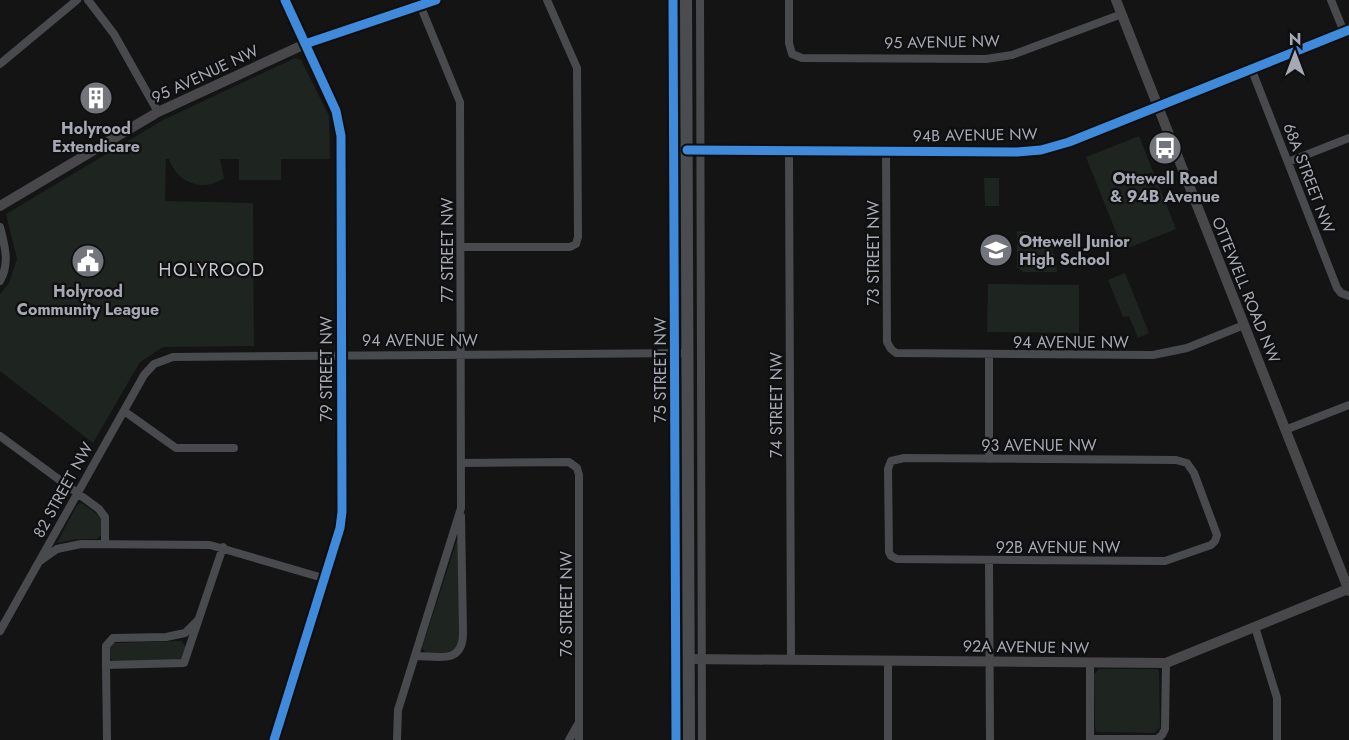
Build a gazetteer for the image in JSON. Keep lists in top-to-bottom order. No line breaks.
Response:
{"streets":{"main road":["75 STREET NW"],"street":["95 AVENUE NW","94B AVENUE NW","68A STREET NW","77 STREET NW","73 STREET NW","OTTEWELL ROAD NW","94 AVENUE NW","79 STREET NW","74 STREET NW","93 AVENUE NW","82 STREET NW","92B AVENUE NW","76 STREET NW","92A AVENUE NW"]},"crossings":[["95 AVENUE NW","77 STREET NW"],["95 AVENUE NW","OTTEWELL ROAD NW"],["95 AVENUE NW","79 STREET NW"],["94B AVENUE NW","68A STREET NW"],["94B AVENUE NW","73 STREET NW"],["94B AVENUE NW","OTTEWELL ROAD NW"],["94B AVENUE NW","75 STREET NW"],["94B AVENUE NW","74 STREET NW"],["77 STREET NW","94 AVENUE NW"],["77 STREET NW","76 STREET NW"],["73 STREET NW","94 AVENUE NW"],["OTTEWELL ROAD NW","94 AVENUE NW"],["OTTEWELL ROAD NW","92A AVENUE NW"],["94 AVENUE NW","79 STREET NW"],["94 AVENUE NW","75 STREET NW"],["94 AVENUE NW","82 STREET NW"],["75 STREET NW","92A AVENUE NW"],["74 STREET NW","92A AVENUE NW"],["93 AVENUE NW","92B AVENUE NW"]],"districts":["HOLYROOD"],"places":{"building":["Holyrood Extendicare"],"bus stop":["Ottewell Road & 94B Avenue"],"school or university":["Ottewell Junior High School"],"public building":["Holyrood Community League"]},"north":"top"}
